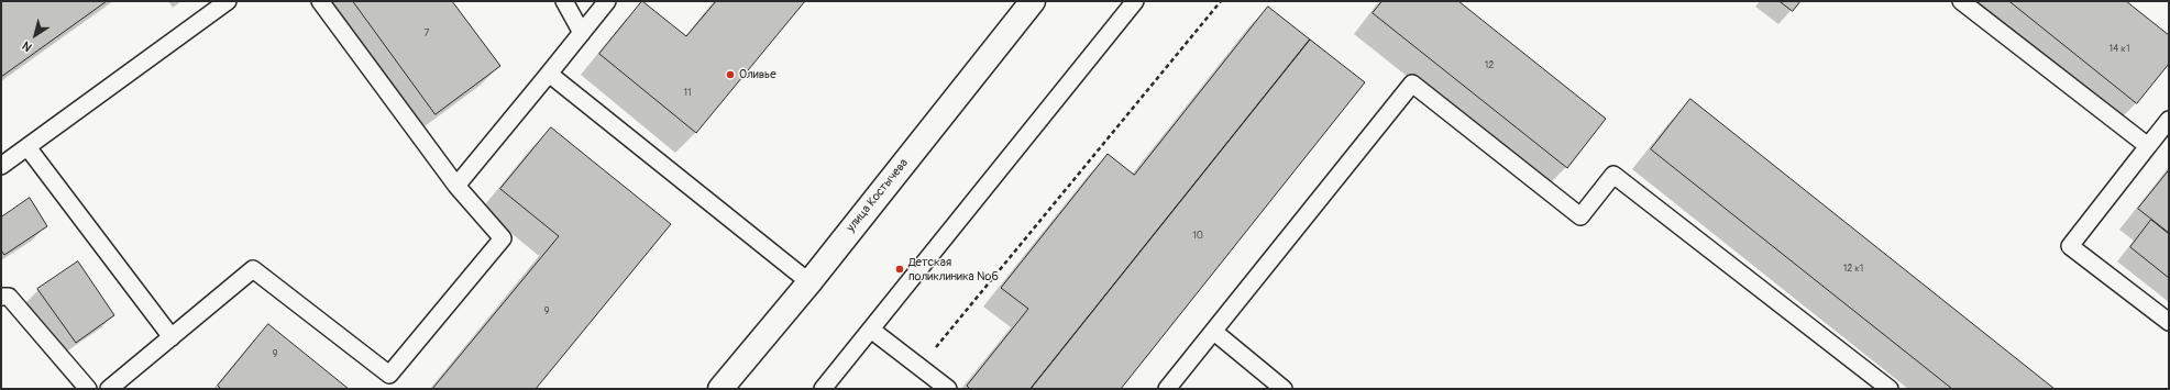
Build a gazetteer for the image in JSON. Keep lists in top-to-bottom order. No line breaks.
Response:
{"streets":{"street":["улица Костычева"]},"places":["Оливье","Детская поликлиника №6"],"house_numbers":["7","14 к1","12","11","10","12 к1","9","9"],"north":"bottom left"}
